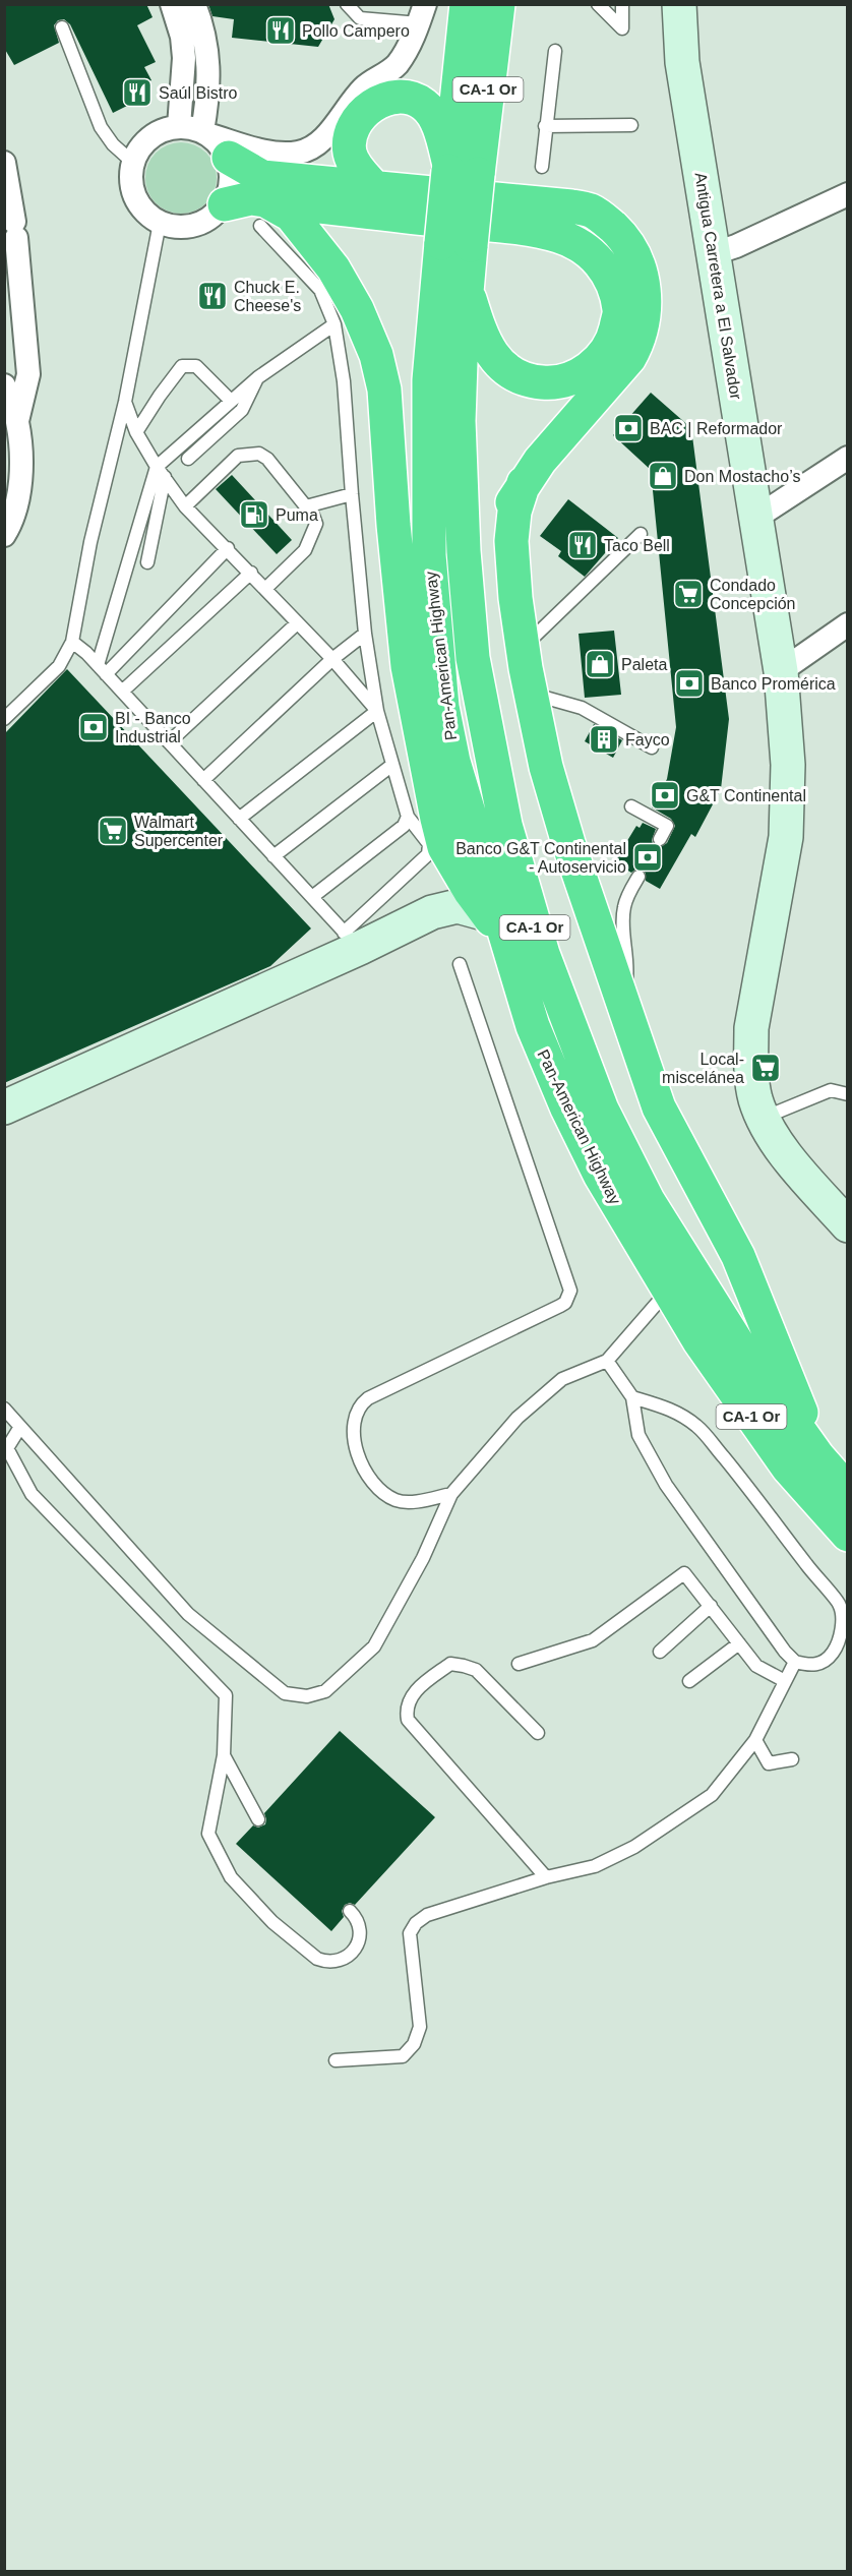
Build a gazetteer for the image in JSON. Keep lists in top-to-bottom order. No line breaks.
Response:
{"streets":{"highway":["CA-1 Or","Pan-American Highway"],"street":["Antigua Carretera a El Salvador"]},"places":{"restaurant":["Pollo Campero","Saúl Bistro","Chuck E. Cheese's","Taco Bell"],"bank":["BAC | Reformador","Banco Promérica","BI - Banco Industrial","G&T Continental","Banco G&T Continental - Autoservicio"],"shop":["Don Mostacho’s","Paleta"],"fuel station":["Puma"],"supermarket":["Condado Concepción","Walmart Supercenter","Local- miscelánea"],"building":["Fayco"]}}
